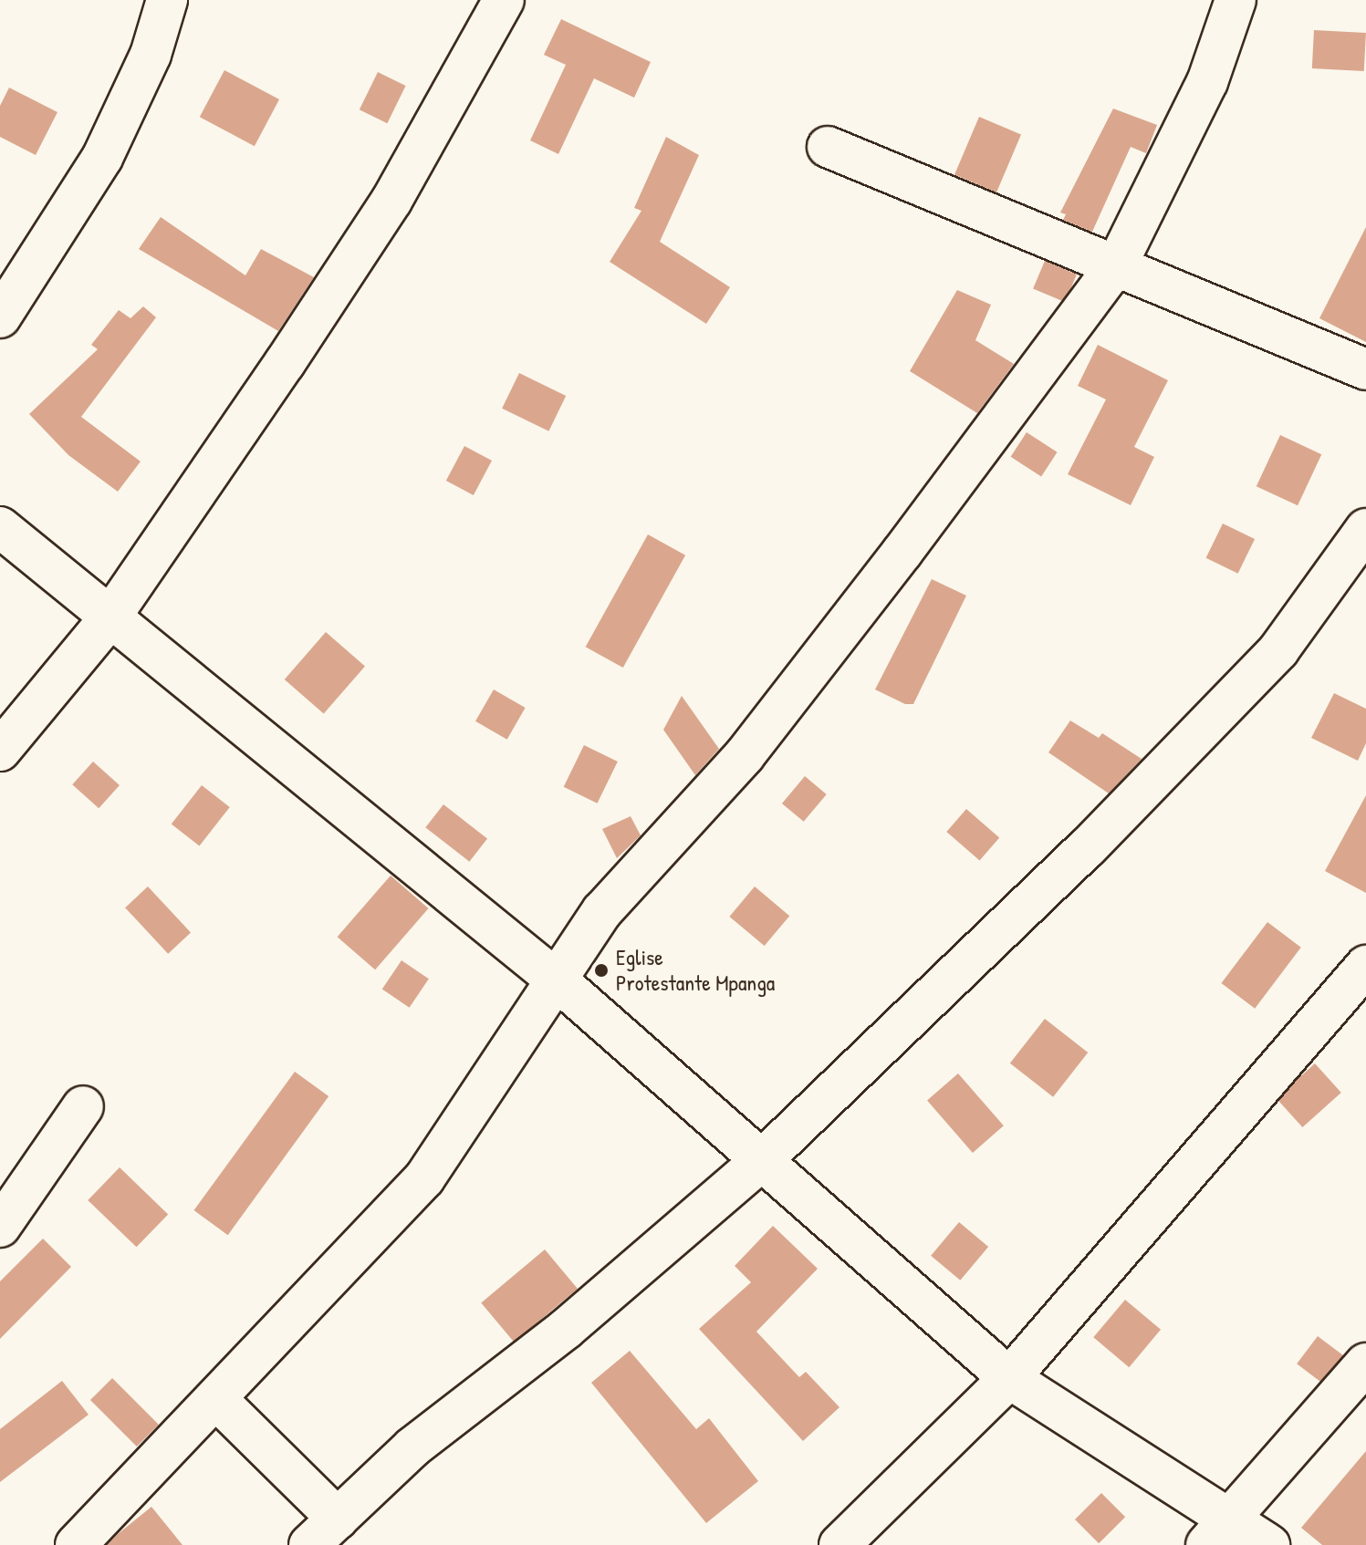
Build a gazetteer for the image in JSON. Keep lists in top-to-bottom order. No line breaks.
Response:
{"places":["Eglise Protestante Mpanga"]}
